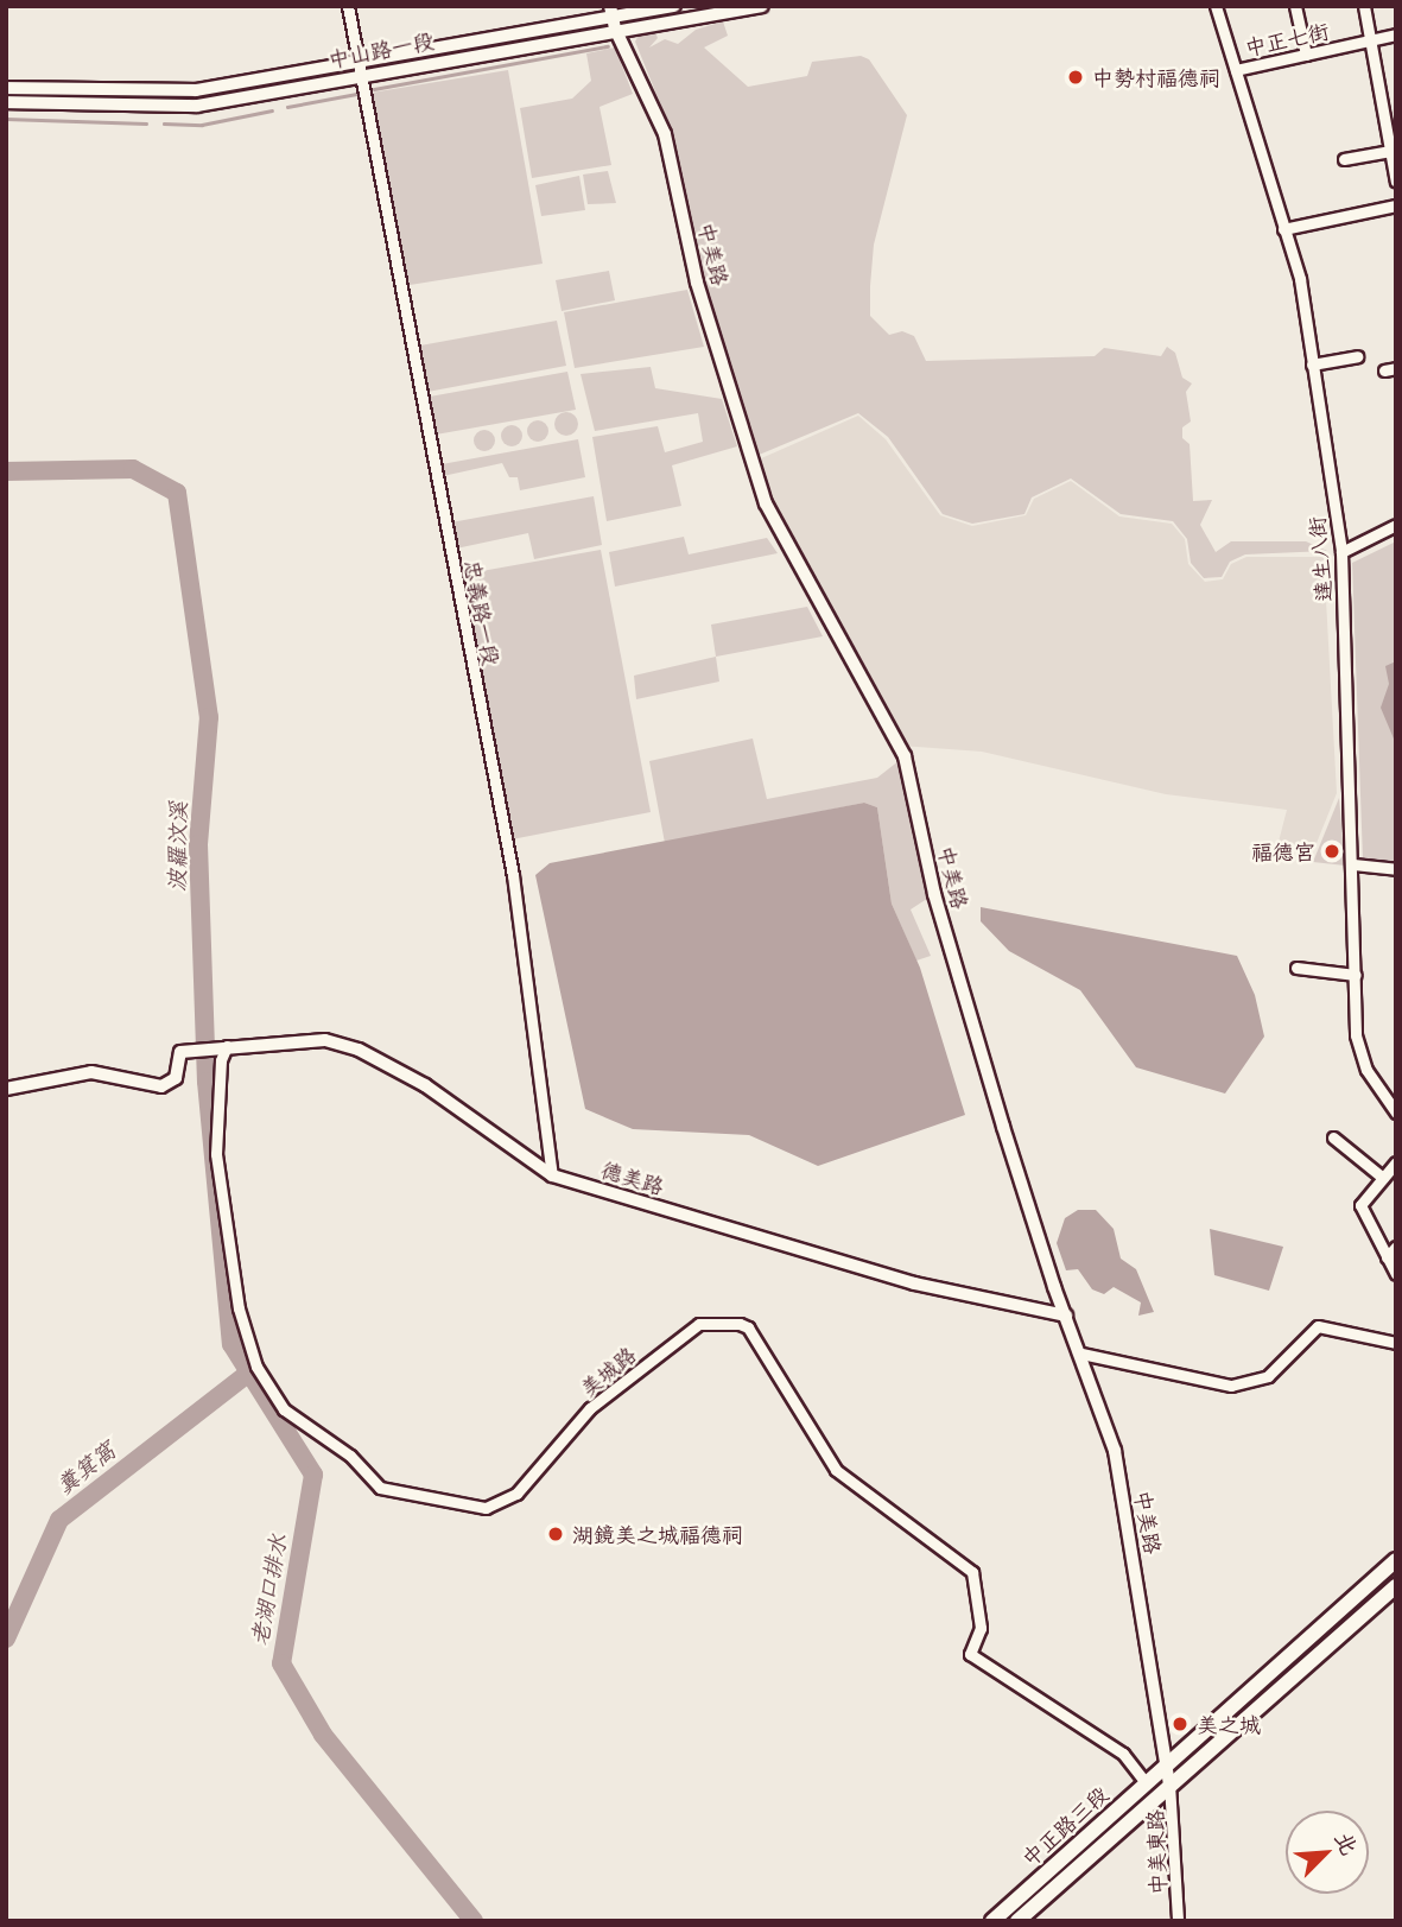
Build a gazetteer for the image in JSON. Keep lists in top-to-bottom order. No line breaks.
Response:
{"streets":{"main road":["中正路三段"],"street":["中正七街","中山路一段","中美路","達生八街","忠義路一段","德美路","美城路","中美東路"]},"crossings":[["中正七街","達生八街"],["中山路一段","中美路"],["中山路一段","忠義路一段"],["中美路","德美路"],["中美路","中正路三段"],["中美路","中美東路"],["忠義路一段","德美路"],["德美路","美城路"],["美城路","中正路三段"]],"water":["波羅汶溪","糞箕窩","老湖口排水"],"places":["中勢村福德祠","福德宫","湖鏡美之城福德祠","美之城"],"north":"top right"}
